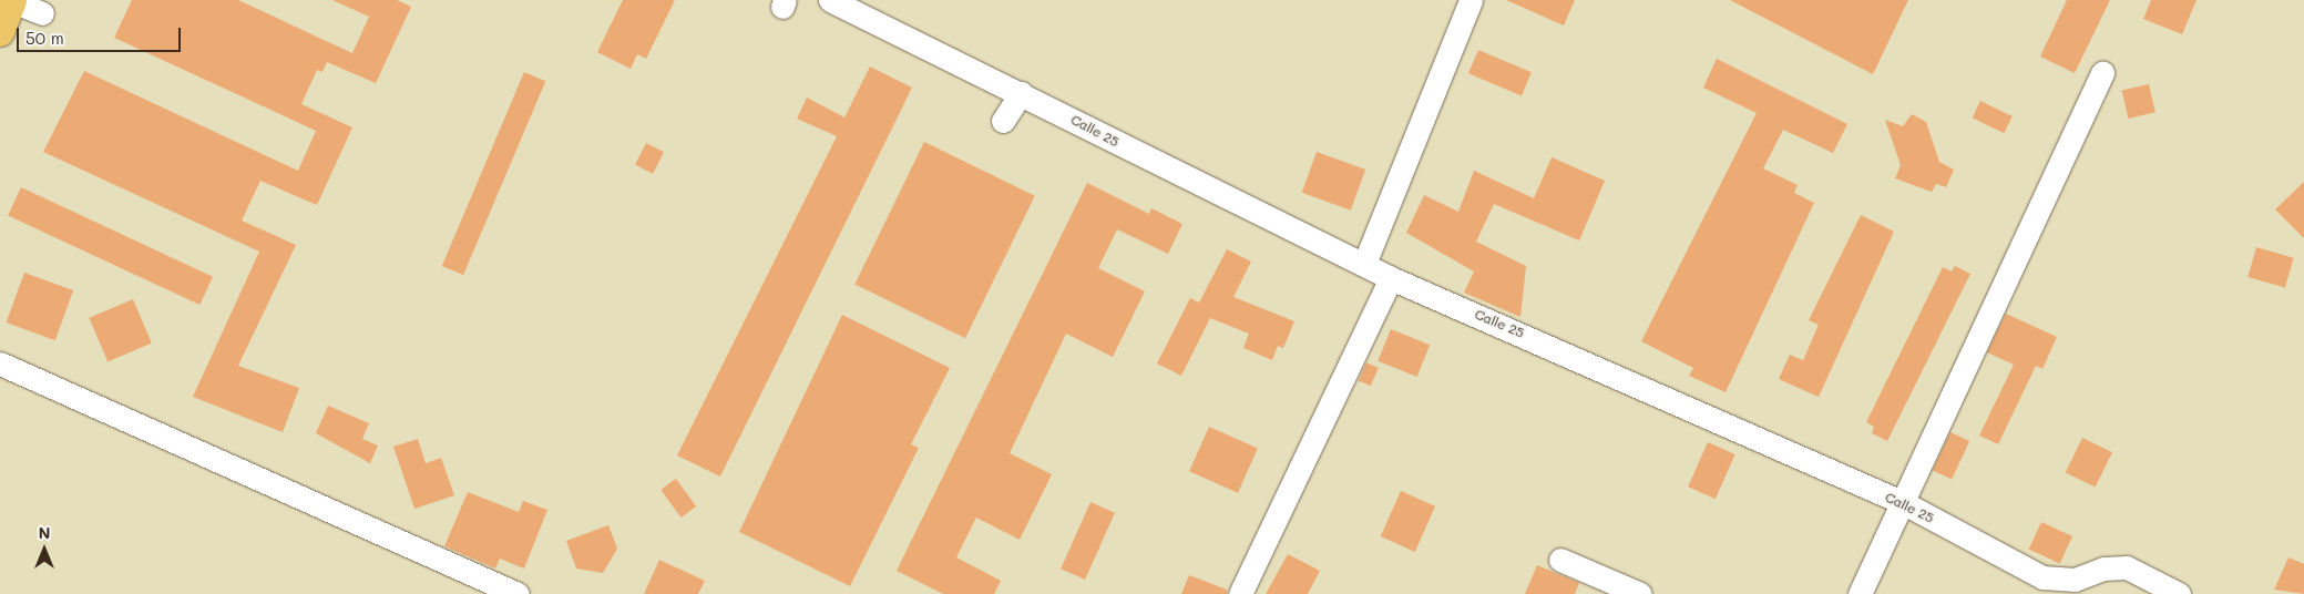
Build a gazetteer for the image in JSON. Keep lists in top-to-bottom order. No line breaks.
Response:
{"streets":{"street":["Calle 25"]},"scale_bar":"50 m","north":"top"}
